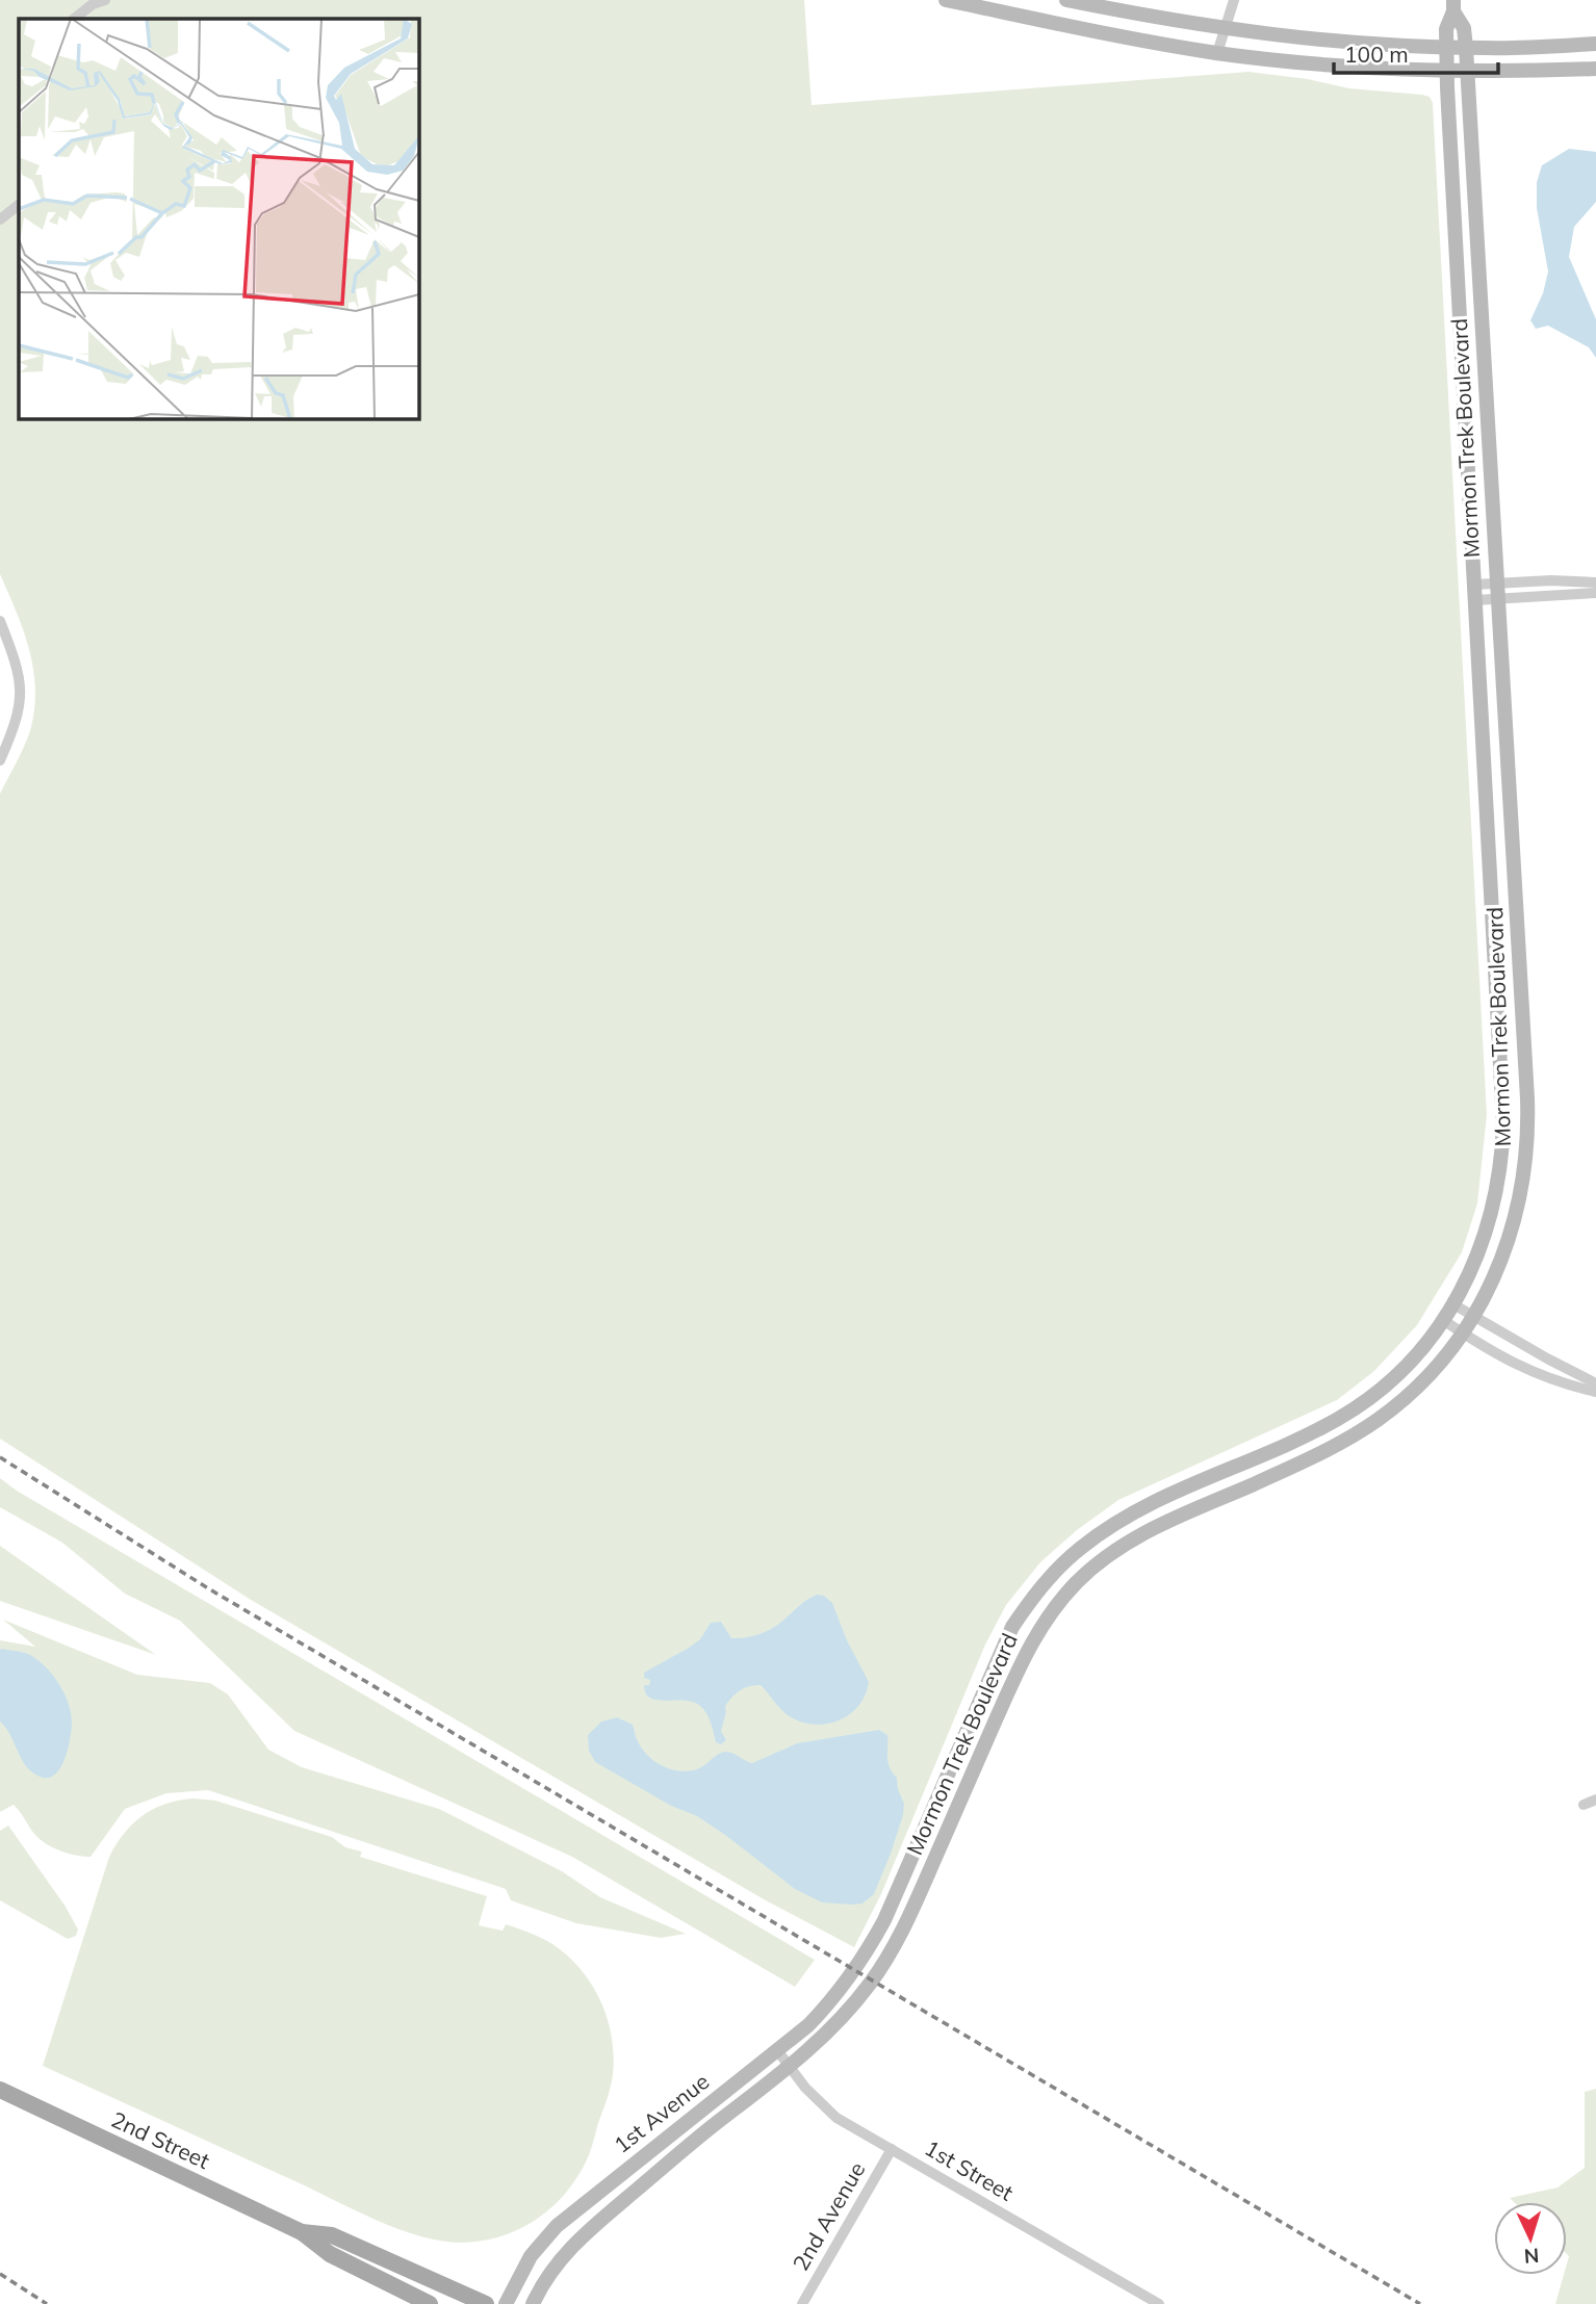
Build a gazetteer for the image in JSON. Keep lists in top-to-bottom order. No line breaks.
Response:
{"streets":{"main road":["Mormon Trek Boulevard","1st Avenue","2nd Street"],"street":["1st Street","2nd Avenue"]},"crossings":[["Mormon Trek Boulevard","1st Avenue"],["1st Avenue","1st Street"],["1st Street","2nd Avenue"]],"scale_bar":"100 m","north":"bottom"}
